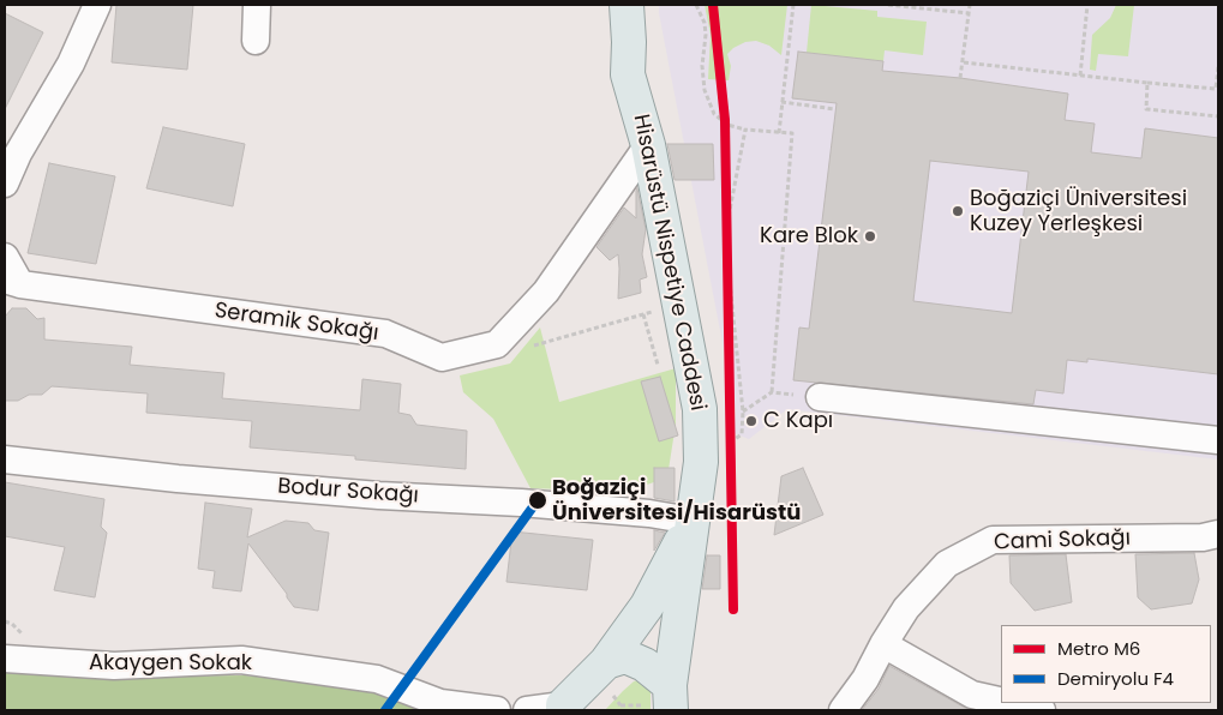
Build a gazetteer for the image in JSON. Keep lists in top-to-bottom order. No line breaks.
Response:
{"streets":{"main road":["Hisarüstü Nispetiye Caddesi"],"street":["Seramik Sokağı","Bodur Sokağı","Cami Sokağı","Akaygen Sokak"]},"crossings":[["Hisarüstü Nispetiye Caddesi","Seramik Sokağı"],["Hisarüstü Nispetiye Caddesi","Bodur Sokağı"]],"places":["Boğaziçi Üniversitesi Kuzey Yerleşkesi","Kare Blok","C Kapı","Boğaziçi Üniversitesi/Hisarüstü"],"lines":["metro line M6","rail line F4"],"legend":["Metro M6","Demiryolu F4"]}
